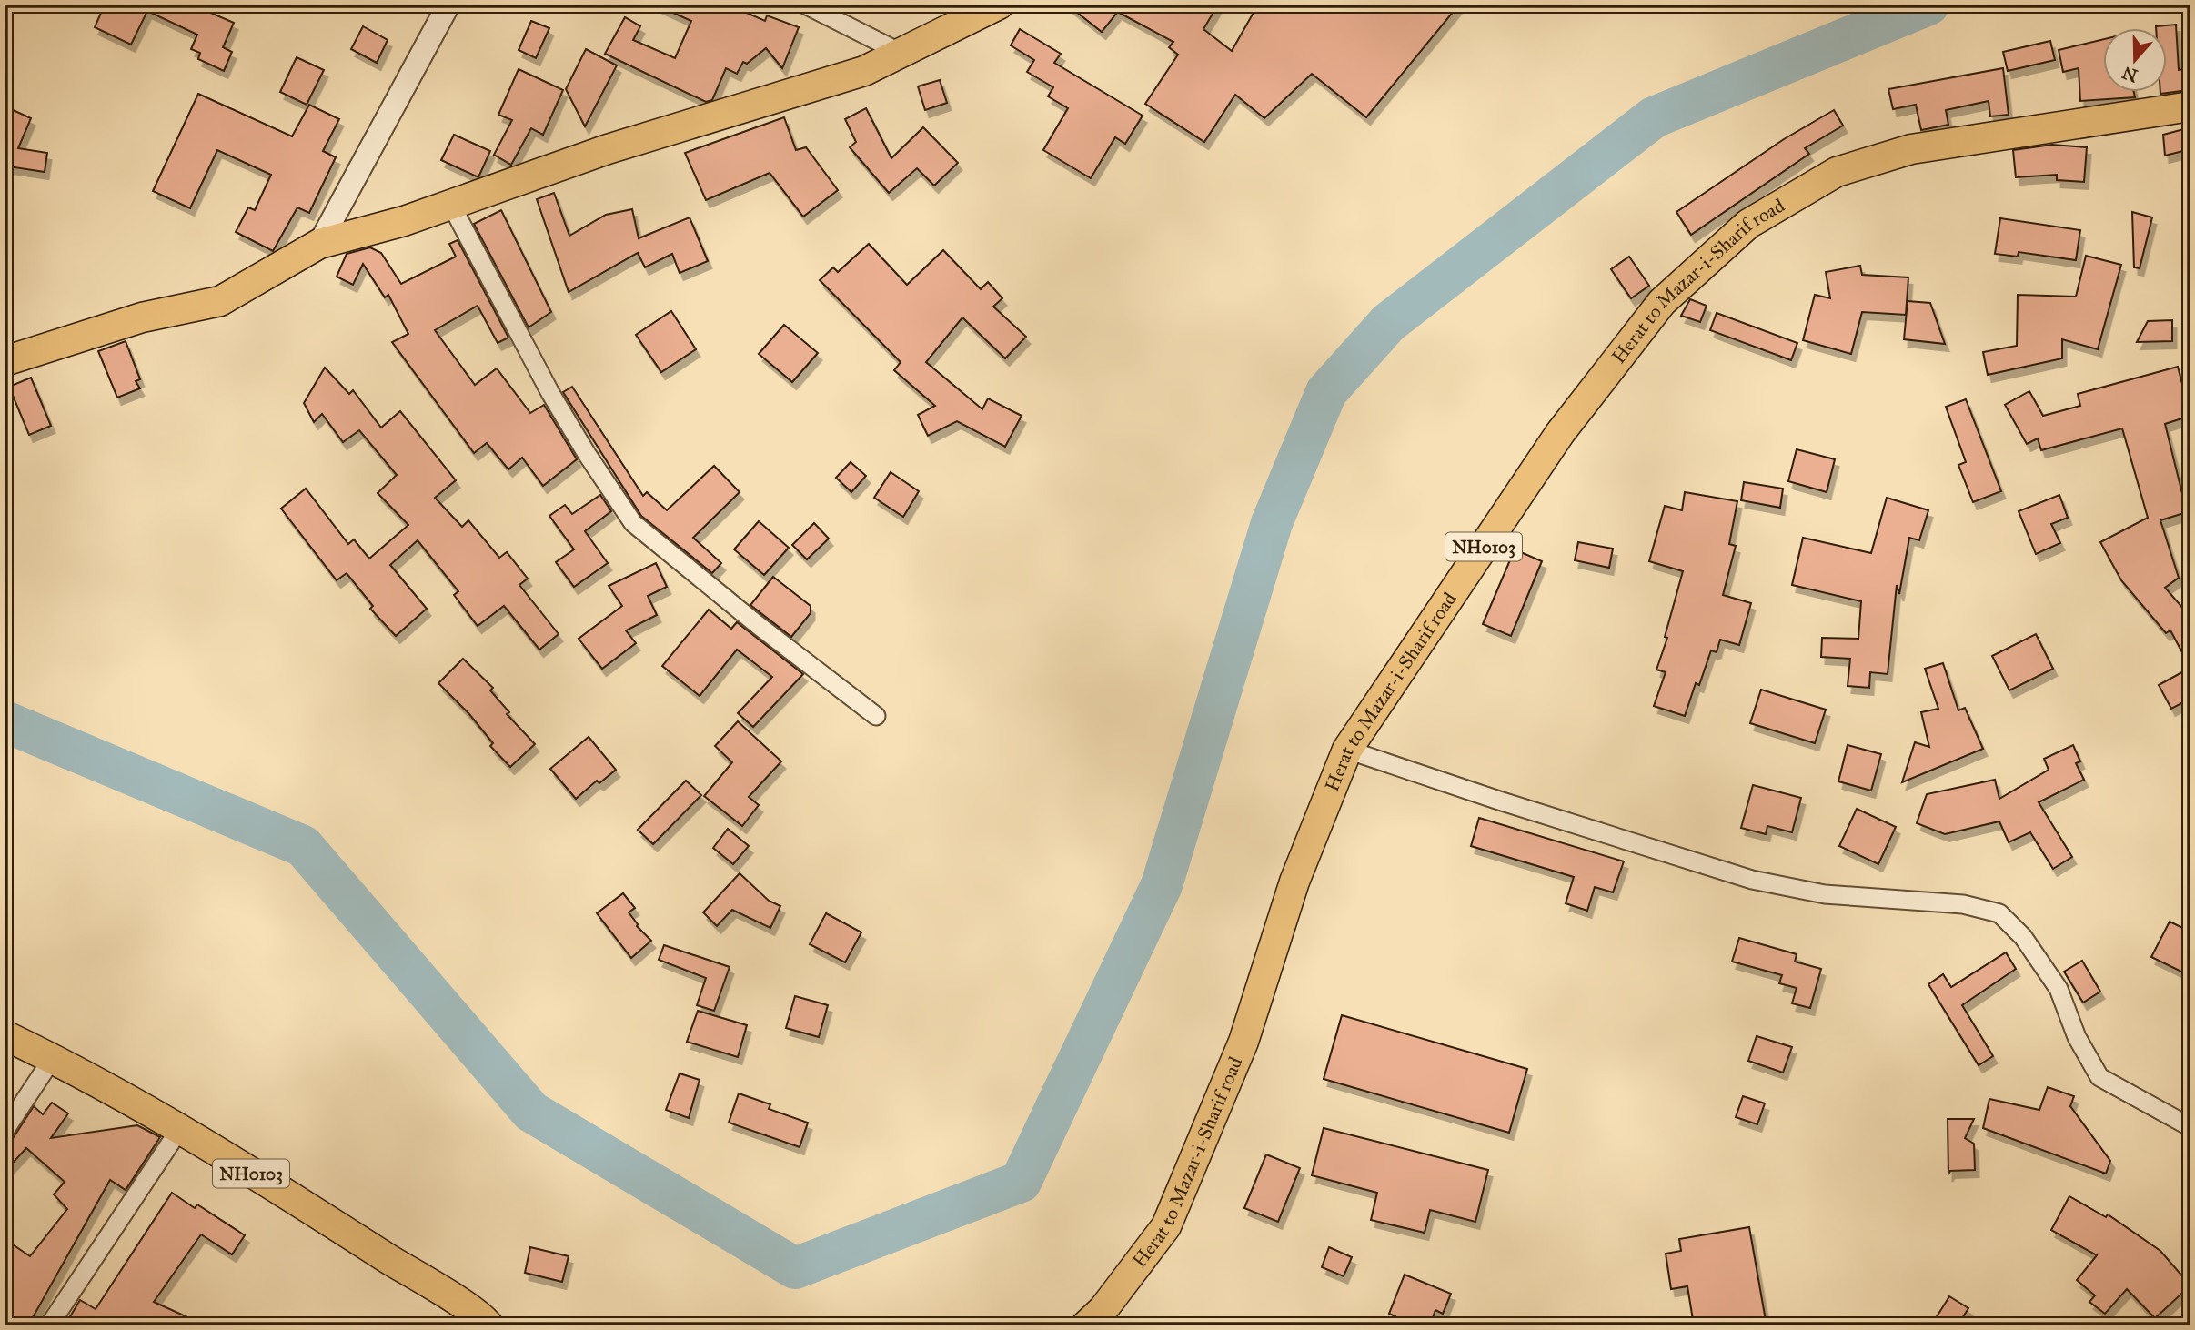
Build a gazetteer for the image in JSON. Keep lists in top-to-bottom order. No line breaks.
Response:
{"streets":{"main road":["Herat to Mazar-i-Sharif road","NH0103"]},"north":"bottom"}
